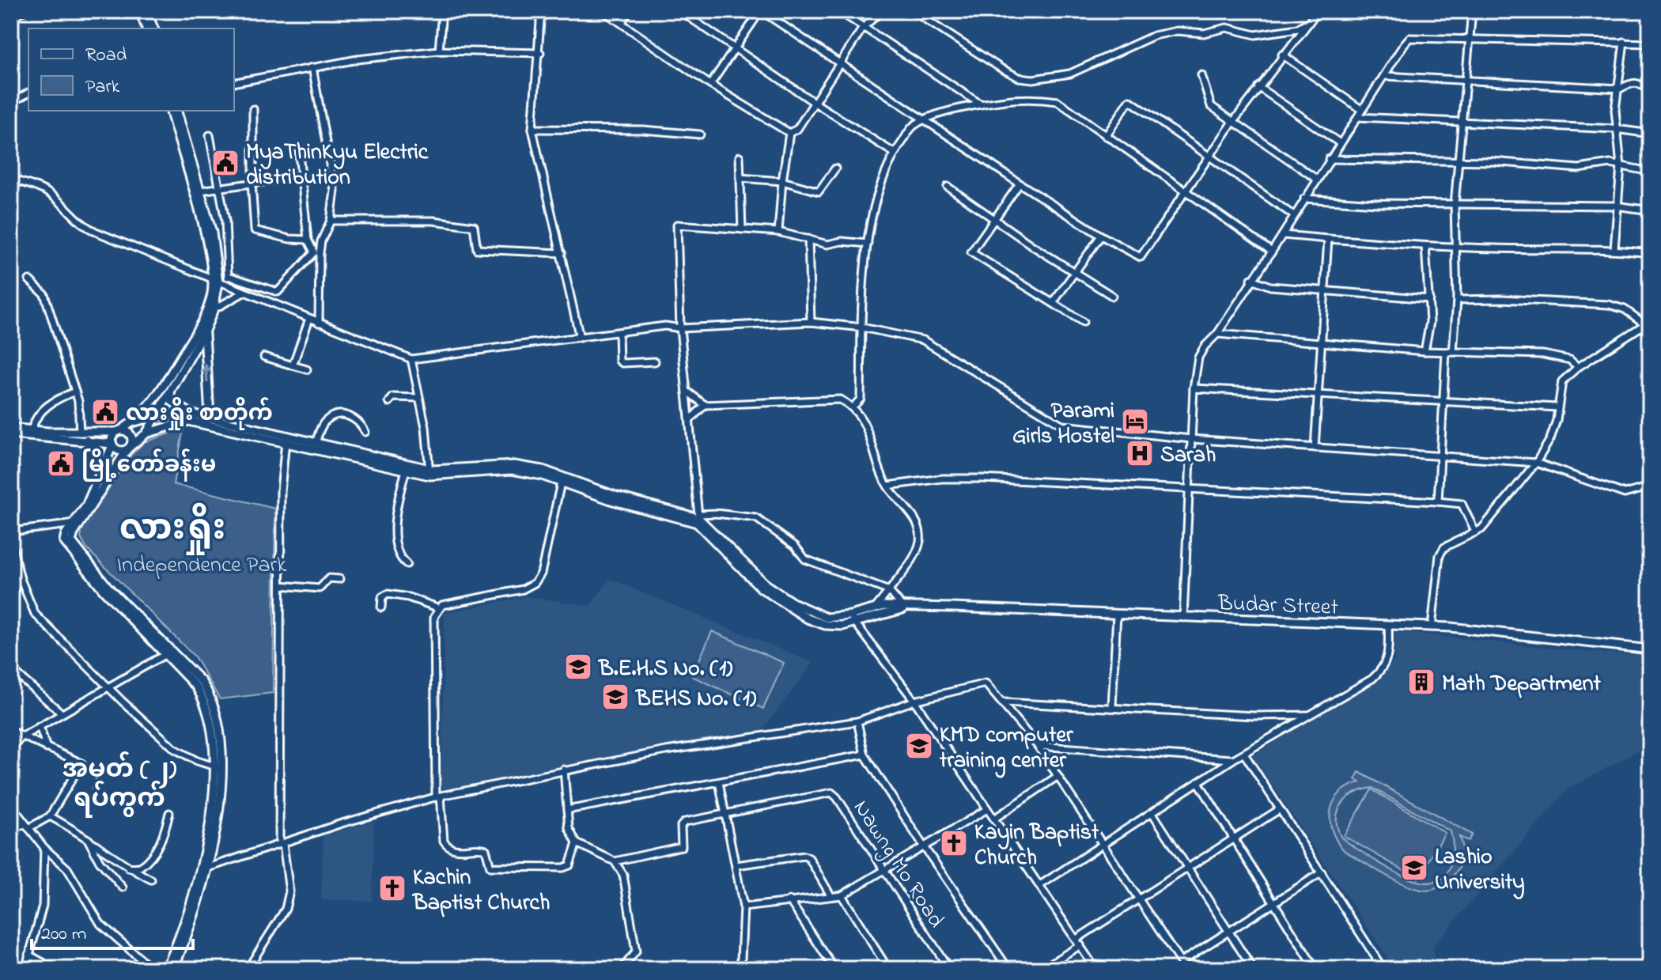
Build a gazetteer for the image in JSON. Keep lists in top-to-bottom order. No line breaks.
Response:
{"streets":{"main road":["Budar Street"],"street":["Nawng Mo Road"]},"districts":["လားရှိုး","အမှတ် (၂) ရပ်ကွက်"],"parks":["Independence Park"],"places":{"public building":["MyaThinKyu Electric distribution","လားရှိုး စာတိုက်","မြို့တော်ခန်းမ"],"hotel":["Parami Girls Hostel"],"hospital":["Sarah"],"school or university":["B.E.H.S No. (1)","BEHS No. (1)","KMD computer training center","Lashio University"],"building":["Math Department"],"church":["Kayin Baptist Church","Kachin Baptist Church"]},"legend":["Road","Park"],"scale_bar":"200 m"}
